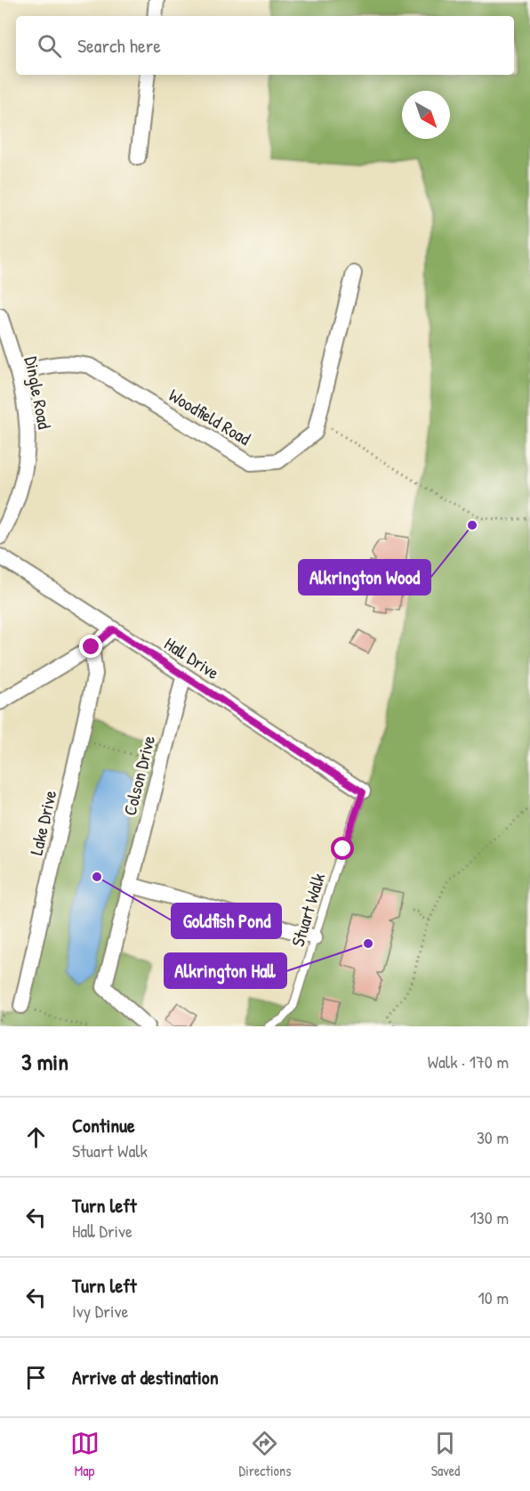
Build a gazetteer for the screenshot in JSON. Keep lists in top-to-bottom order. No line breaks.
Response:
{"streets":{"street":["Dingle Road","Woodfield Road","Hall Drive","Colson Drive","Lake Drive"],"lane":["Stuart Walk"]},"crossings":[["Dingle Road","Woodfield Road"],["Hall Drive","Colson Drive"],["Hall Drive","Stuart Walk"]],"places":["Alkrington Wood","Goldfish Pond","Alkrington Hall"],"north":"bottom right","page":{"search":"Search here","heading":["3 min","Walk · 170 m"],"list":[["Continue","Stuart Walk","30 m"],["Turn left","Hall Drive","130 m"],["Turn left","Ivy Drive","10 m"],"Arrive at destination"],"nav":["Map","Directions","Saved"]}}
